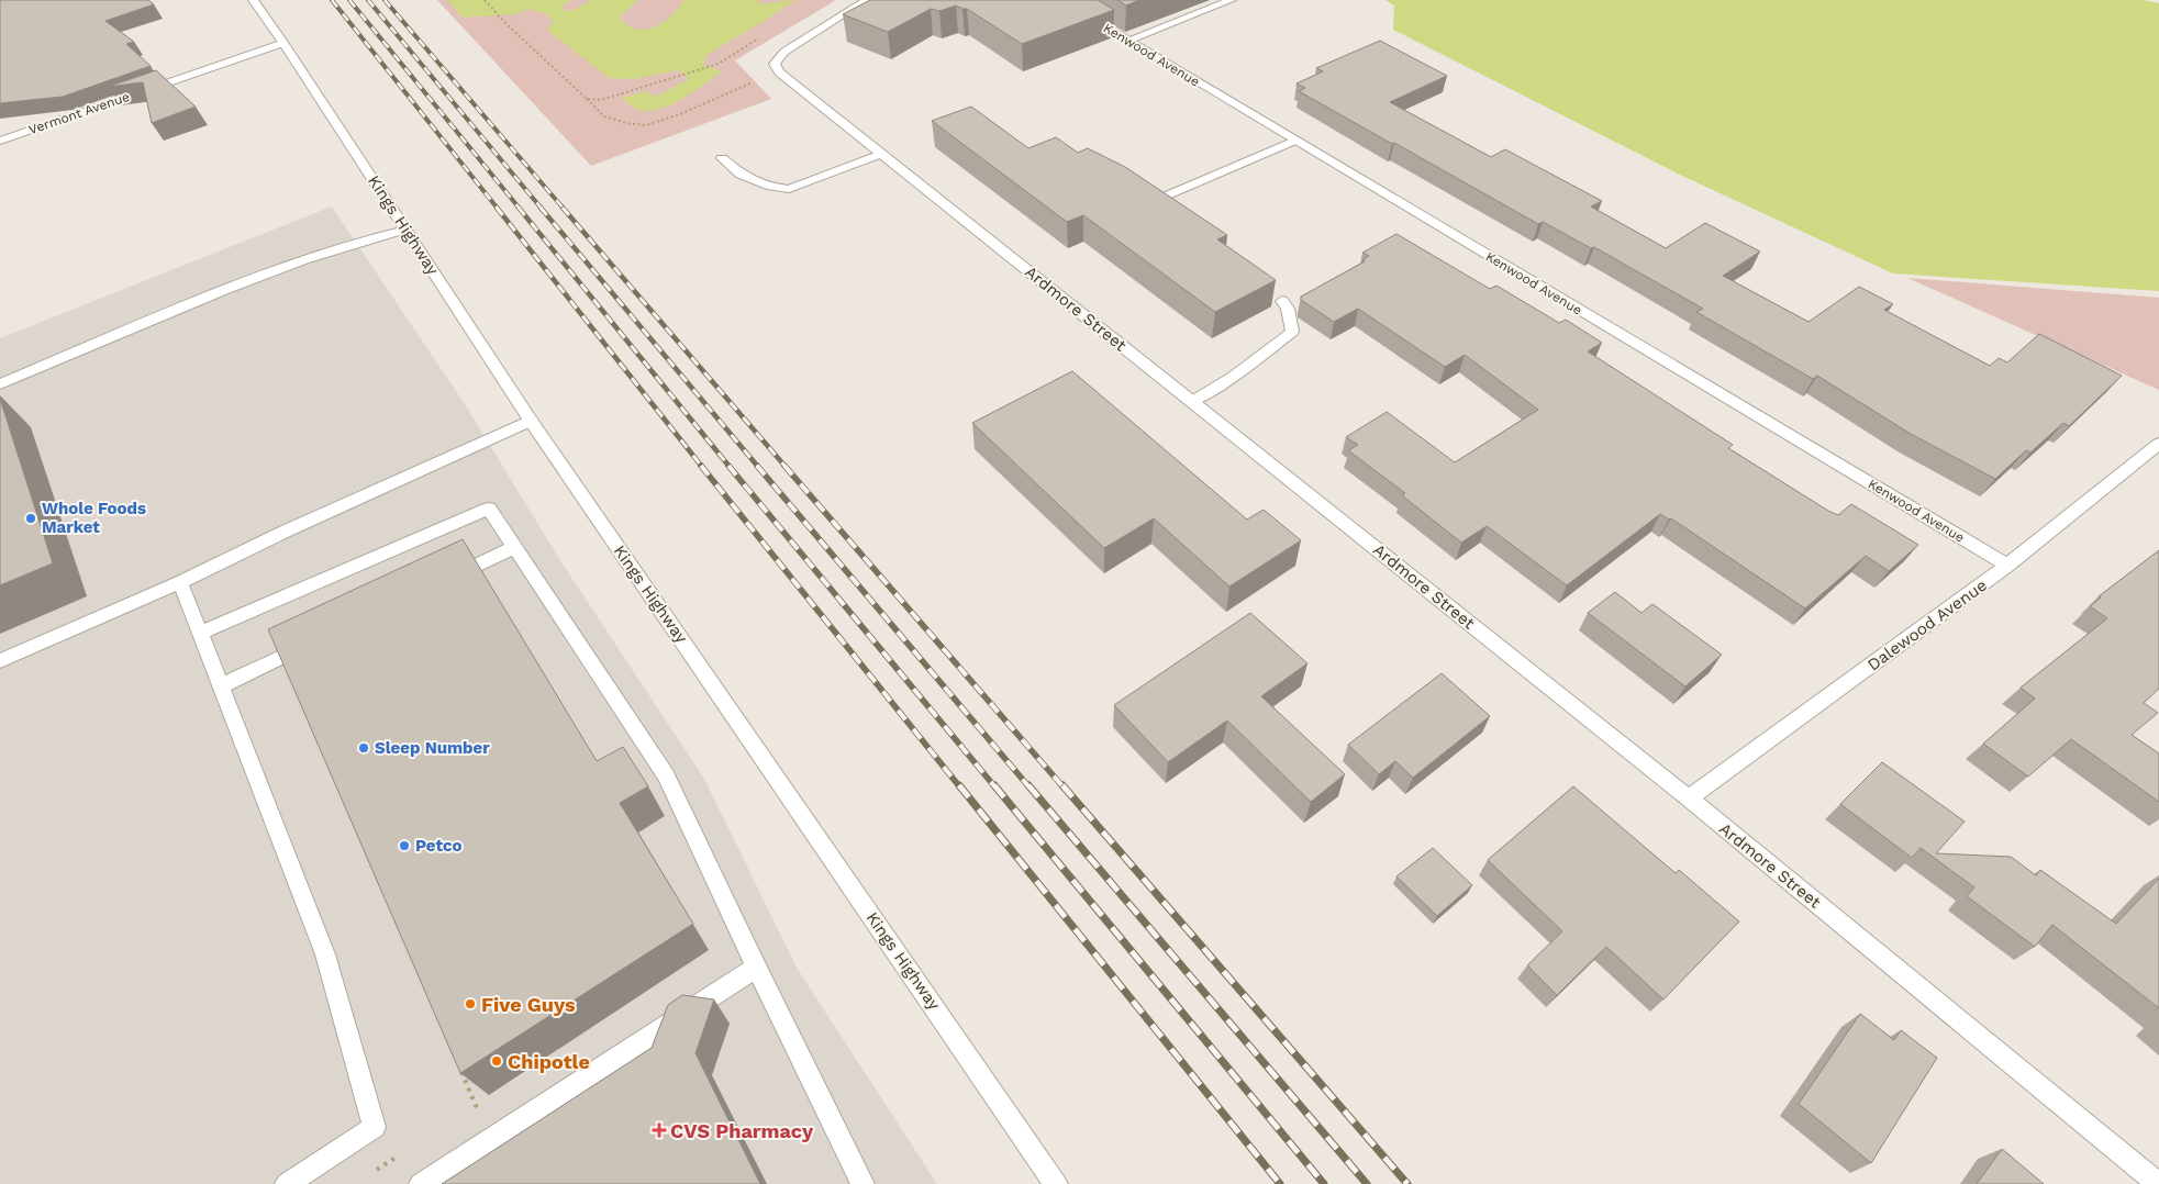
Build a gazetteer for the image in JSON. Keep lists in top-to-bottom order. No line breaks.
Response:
{"streets":{"street":["Kenwood Avenue","Vermont Avenue","Kings Highway","Ardmore Street","Dalewood Avenue"]},"crossings":[["Kenwood Avenue","Dalewood Avenue"],["Vermont Avenue","Kings Highway"],["Ardmore Street","Dalewood Avenue"]],"places":{"other":["Whole Foods Market","Sleep Number","Petco","Five Guys","Chipotle"],"health":["CVS Pharmacy"]}}
